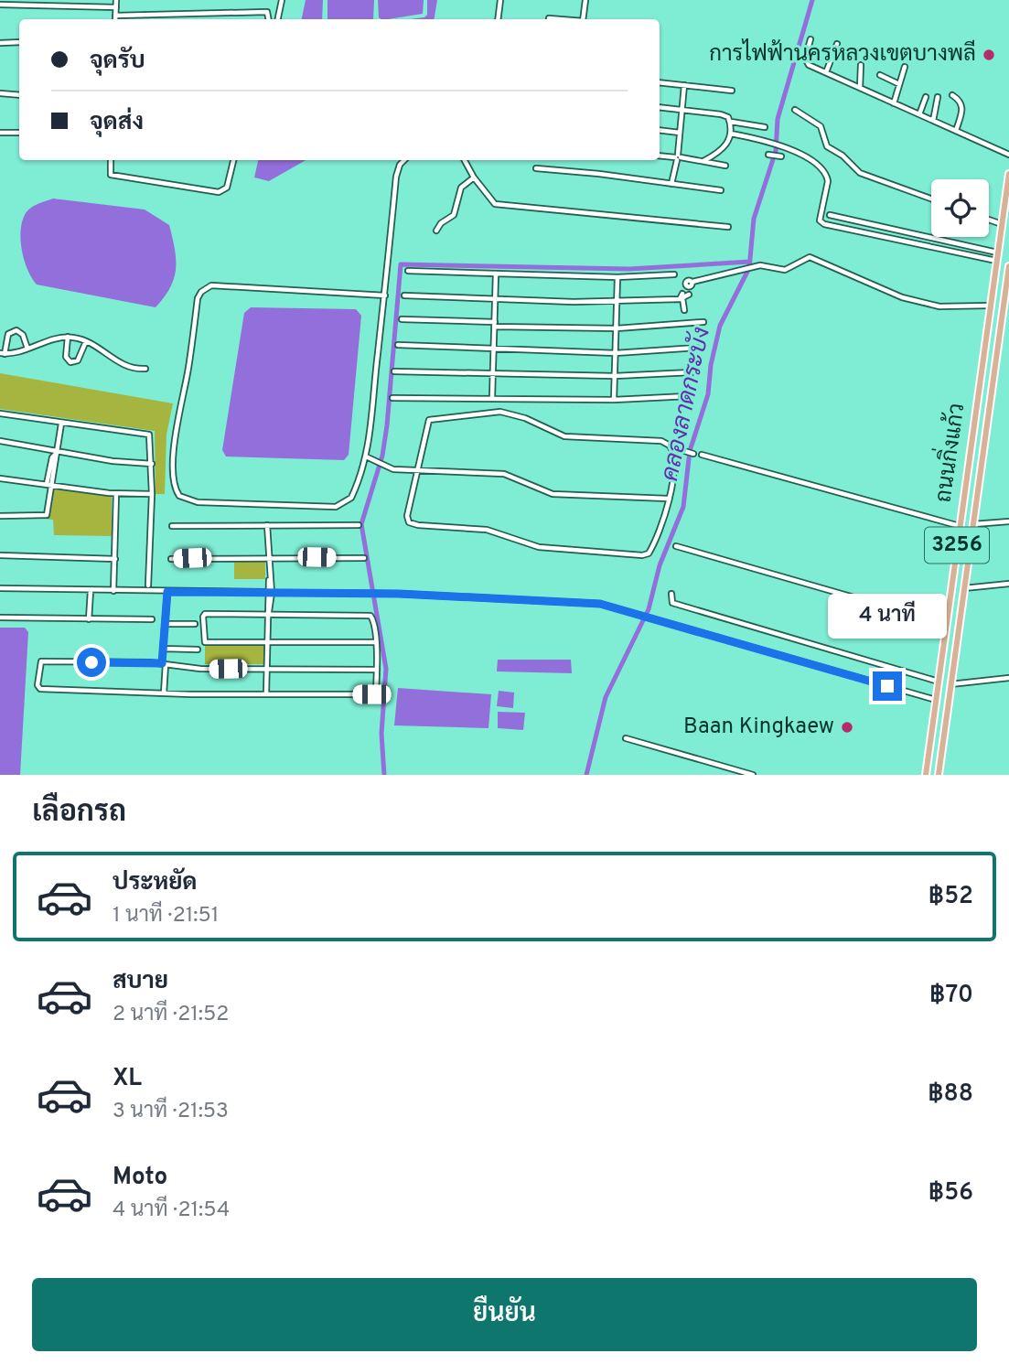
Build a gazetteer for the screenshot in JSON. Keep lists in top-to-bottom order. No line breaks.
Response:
{"streets":{"main road":["ถนนกิ่งแก้ว","3256"]},"water":["คลองลาดกระบัง"],"places":["การไฟฟ้านครหลวงเขตบางพลี","Baan Kingkaew"],"page":{"banner":["จุดรับ","จุดส่ง"],"bubble":"4 นาที","heading":"เลือกรถ","list":[{"name":"ประหยัด","note":"1 นาที · 21:51","value":"฿52"},{"name":"สบาย","note":"2 นาที · 21:52","value":"฿70"},{"name":"XL","note":"3 นาที · 21:53","value":"฿88"},{"name":"Moto","note":"4 นาที · 21:54","value":"฿56"}],"buttons":"ยืนยัน"}}
